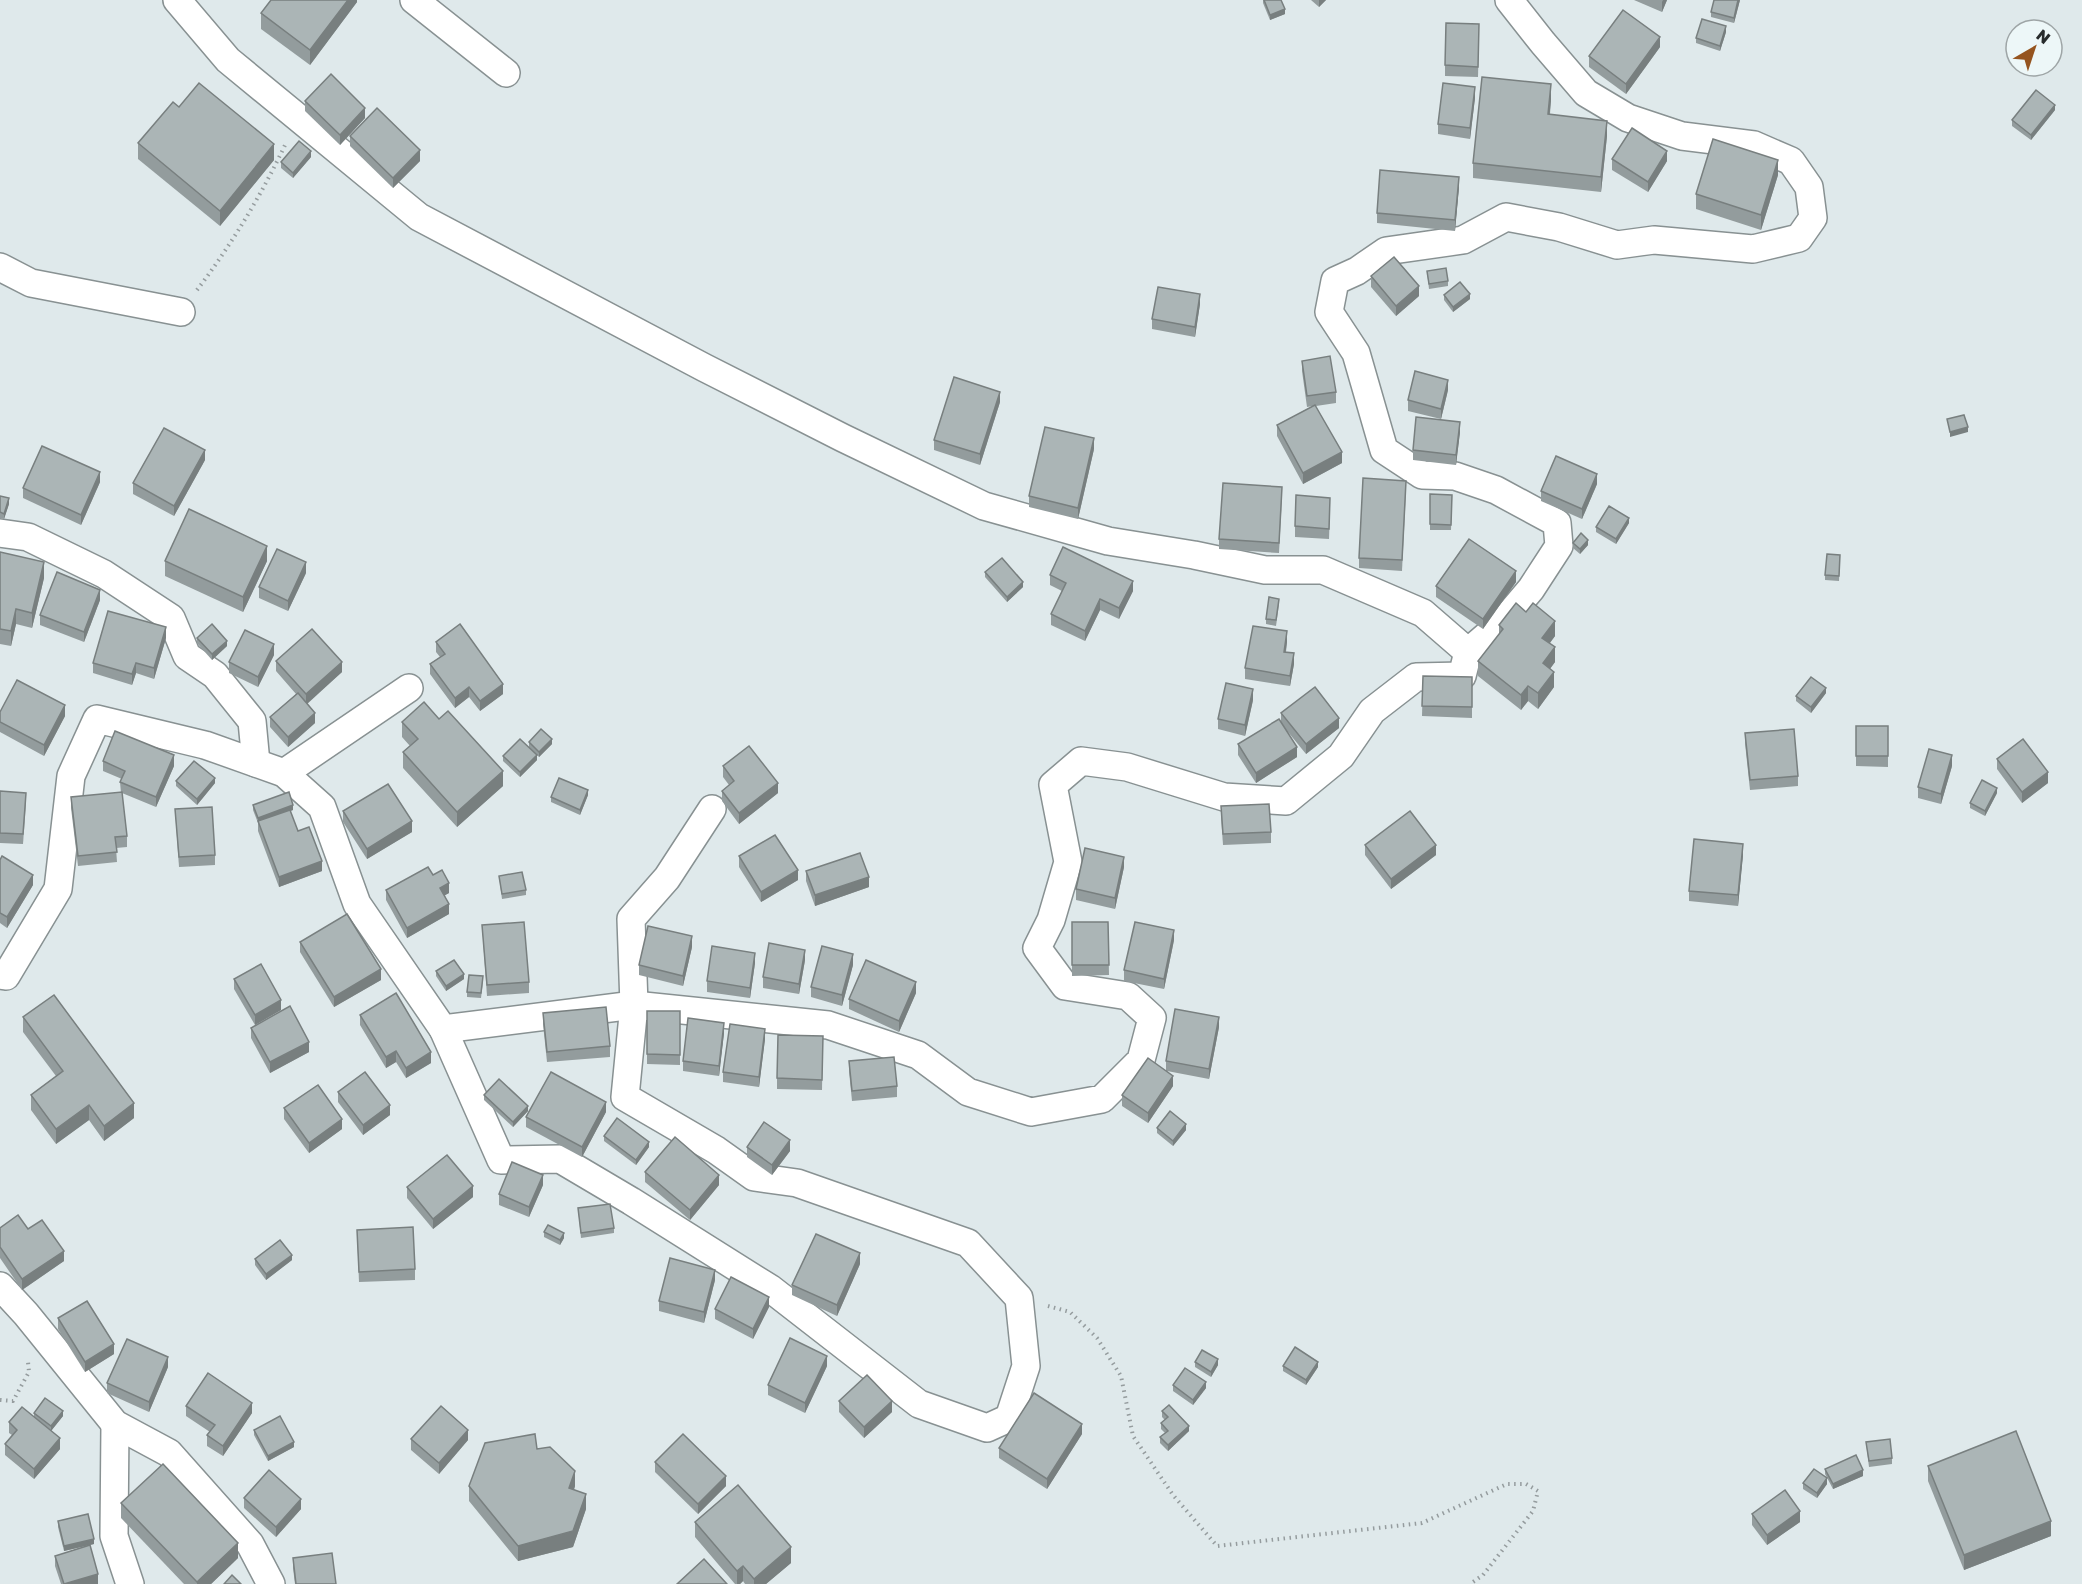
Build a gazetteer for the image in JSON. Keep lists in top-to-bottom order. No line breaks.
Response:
{"north":"top right"}
